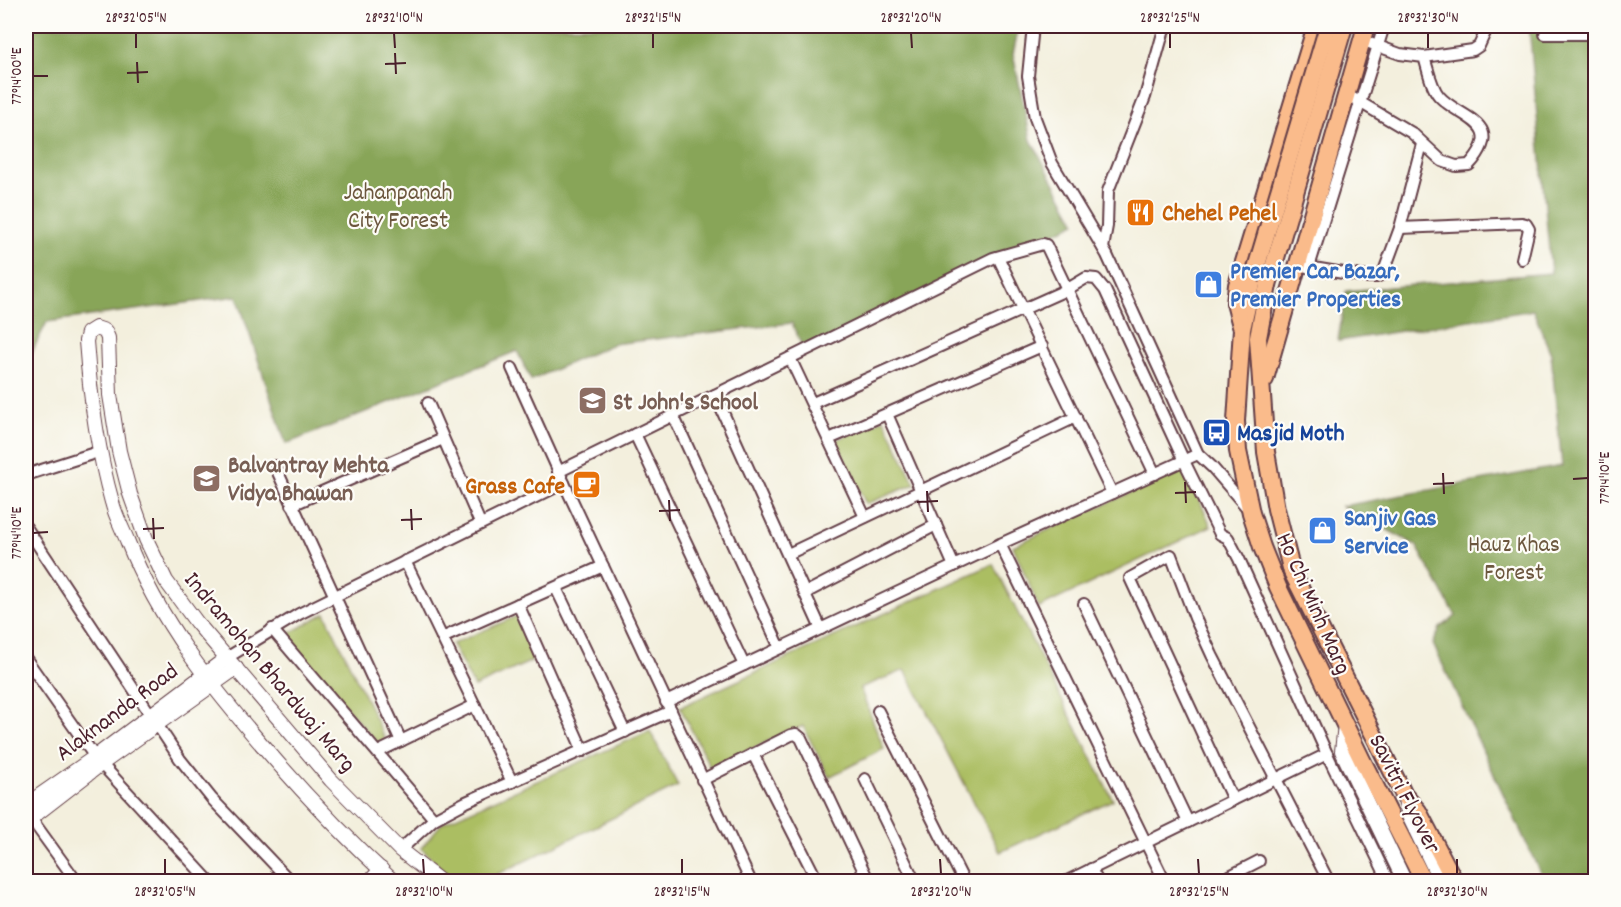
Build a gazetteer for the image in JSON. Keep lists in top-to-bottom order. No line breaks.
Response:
{"streets":{"main road":["Ho Chi Minh Marg","Savitri Flyover"],"street":["Indramohan Bhardwaj Marg","Alaknanda Road"]},"crossings":[["Ho Chi Minh Marg","Savitri Flyover"],["Indramohan Bhardwaj Marg","Alaknanda Road"]],"parks":["Jahanpanah City Forest","Hauz Khas Forest"],"places":{"restaurant":["Chehel Pehel"],"shop":["Premier Car Bazar, Premier Properties","Sanjiv Gas Service"],"school or university":["St John's School","Balvantray Mehta Vidya Bhawan"],"bus stop":["Masjid Moth"],"cafe":["Grass Cafe"]},"coordinates":["28°32'05\"N","28°32'10\"N","28°32'15\"N","28°32'20\"N","28°32'25\"N","28°32'30\"N","77°14'00\"E","77°14'10\"E"]}
